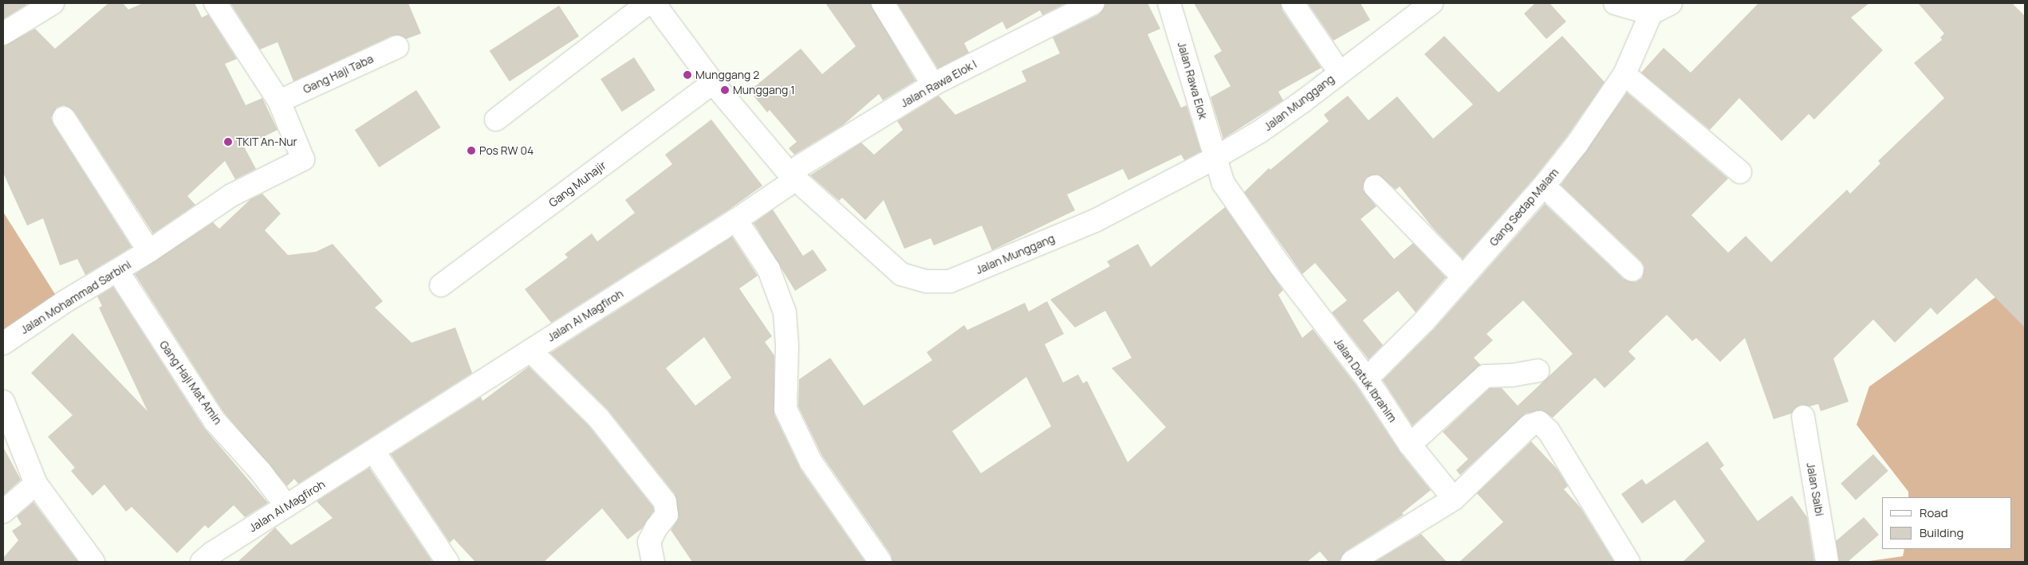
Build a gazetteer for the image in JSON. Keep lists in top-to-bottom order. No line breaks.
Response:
{"streets":{"street":["Gang Haji Taba","Jalan Rawa Elok","Jalan Rawa Elok I","Jalan Munggang","Gang Muhajir","Gang Sedap Malam","Jalan Mohammad Sarbini","Jalan Al Magfiroh","Jalan Datuk Ibrahim","Gang Haji Mat Amin","Jalan Saibi"]},"crossings":[["Gang Haji Taba","Jalan Mohammad Sarbini"],["Jalan Rawa Elok","Jalan Munggang"],["Jalan Rawa Elok","Jalan Datuk Ibrahim"],["Jalan Rawa Elok I","Jalan Munggang"],["Jalan Rawa Elok I","Jalan Al Magfiroh"],["Jalan Munggang","Gang Muhajir"],["Jalan Munggang","Jalan Al Magfiroh"],["Jalan Munggang","Jalan Datuk Ibrahim"],["Gang Sedap Malam","Jalan Datuk Ibrahim"],["Jalan Mohammad Sarbini","Gang Haji Mat Amin"],["Jalan Al Magfiroh","Gang Haji Mat Amin"]],"places":["Munggang 2","Munggang 1","TKIT An-Nur","Pos RW 04"],"legend":["Road","Building"]}
